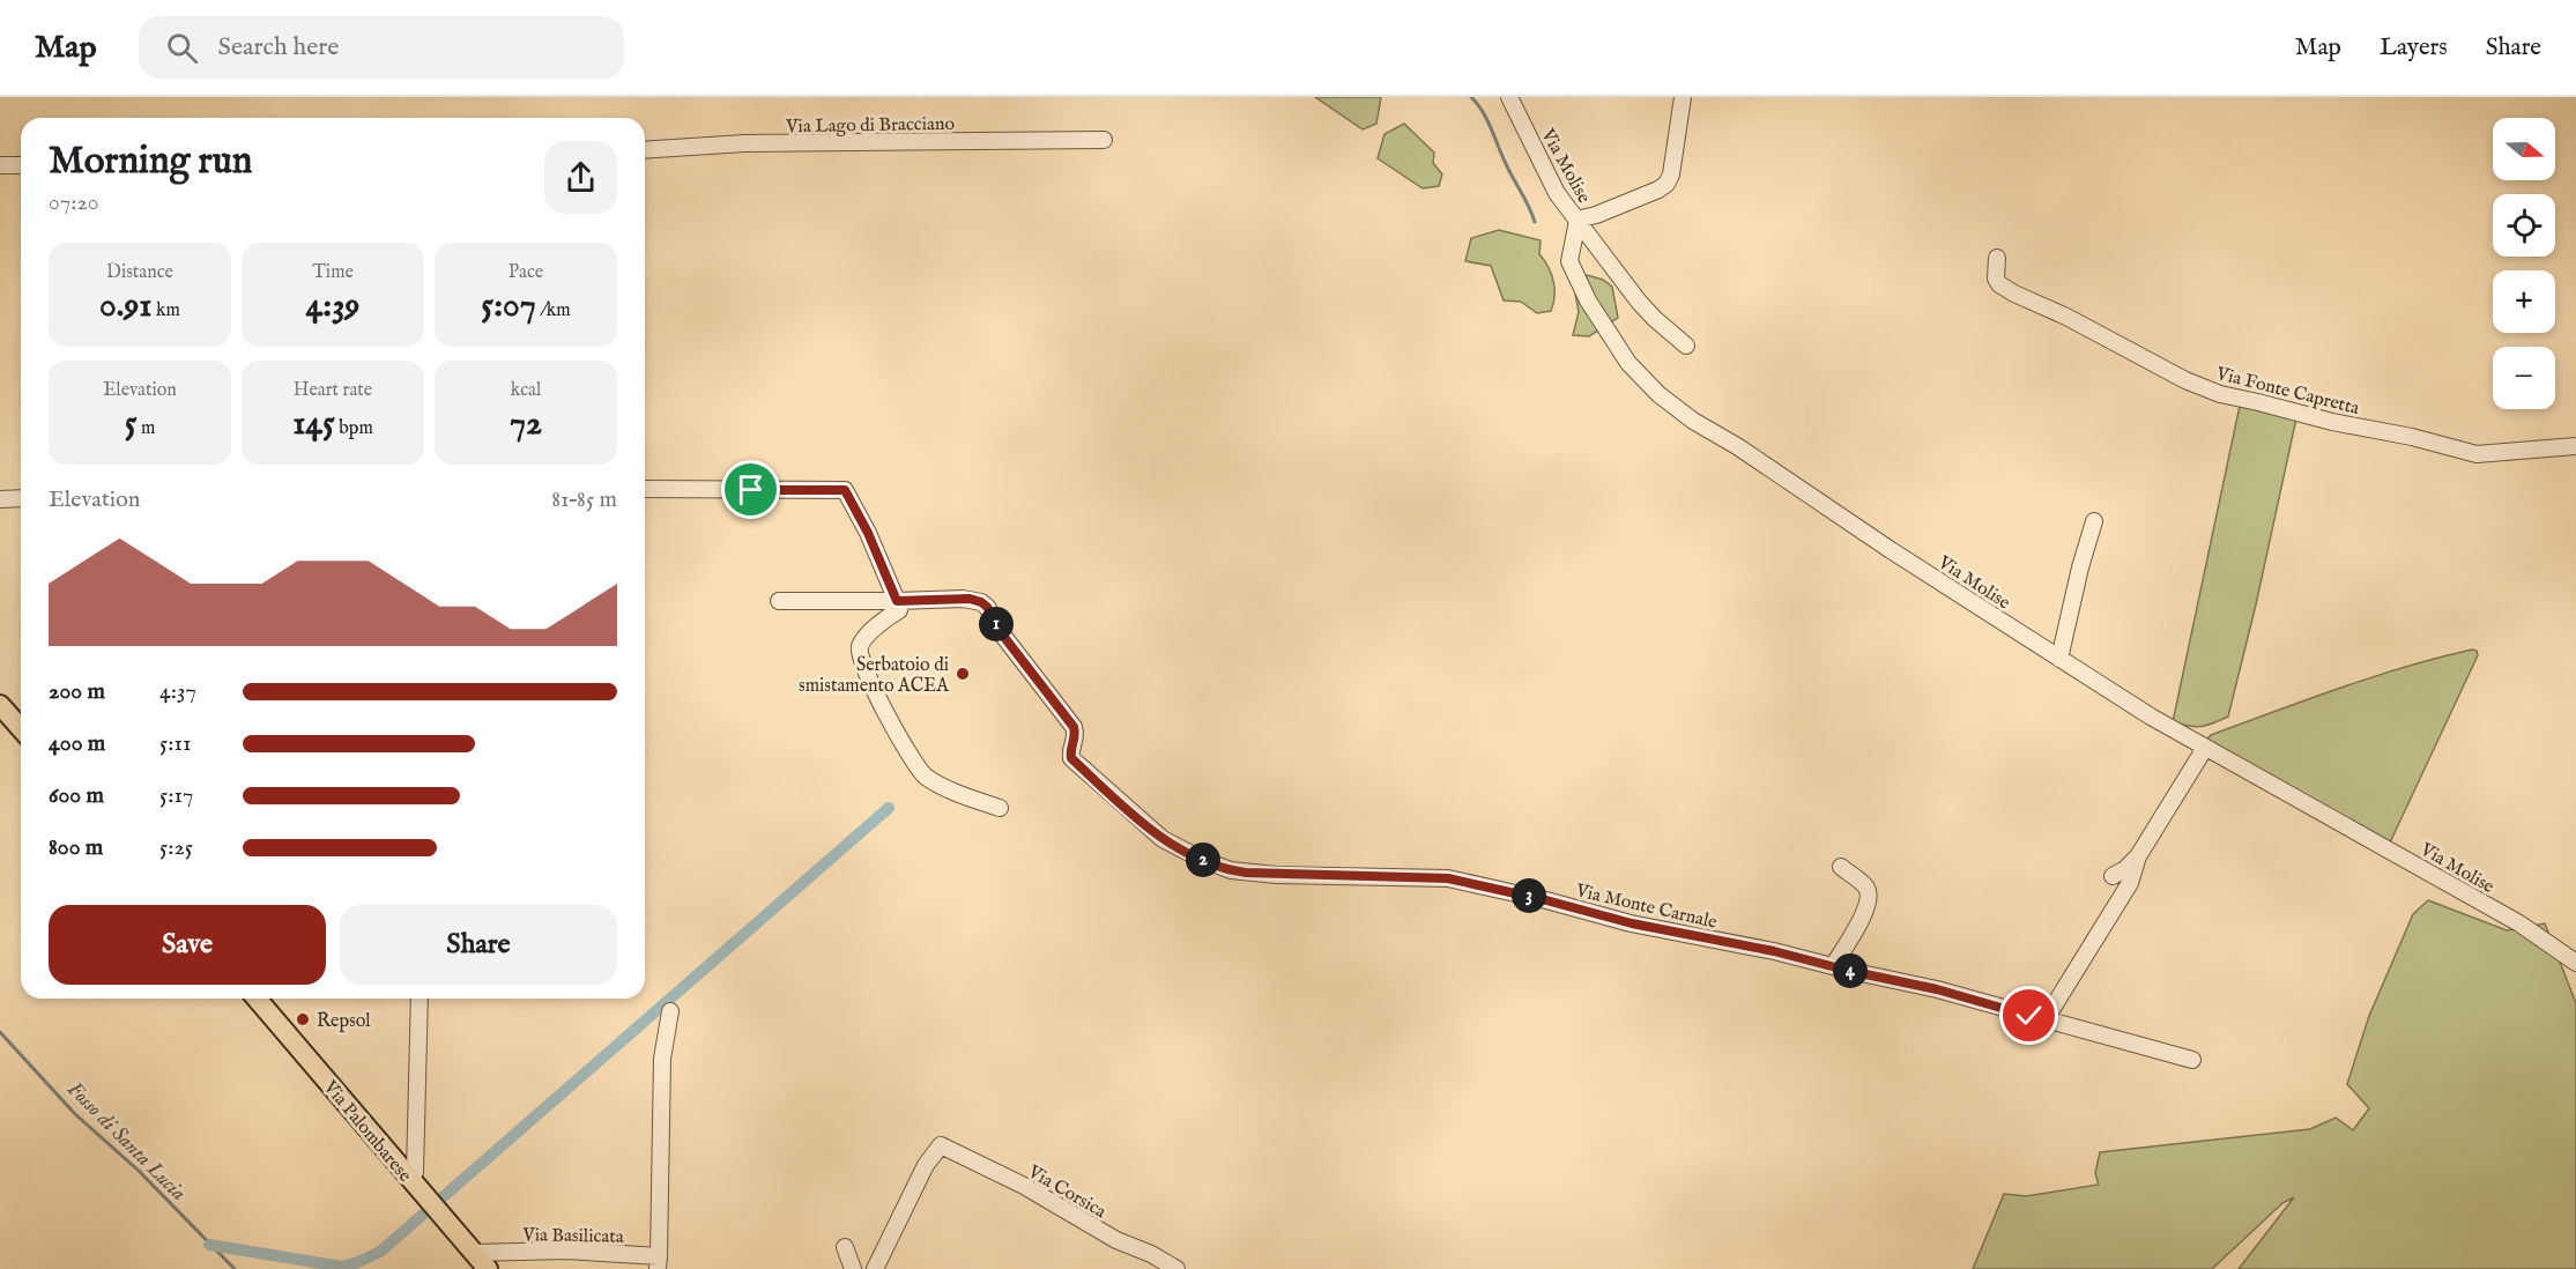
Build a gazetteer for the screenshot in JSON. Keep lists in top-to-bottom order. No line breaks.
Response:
{"streets":{"main road":["Via Palombarese"],"street":["Via Lago di Bracciano","Via Molise","Via Fonte Capretta","Via Monte Carnale","Via Corsica","Via Basilicata"]},"crossings":[["Via Palombarese","Via Basilicata"]],"water":["Fosso di Santa Lucia"],"places":["Serbatoio di smistamento ACEA","Repsol"],"north":"right","page":{"header":"Map","search":"Search here","nav":["Map","Layers","Share"],"map_buttons":["+","−"],"heading":["Morning run","07:20"],"stats":[["Distance","0.91 km"],["Time","4:39"],["Pace","5:07 /km"],["Elevation","5 m"],["Heart rate","145 bpm"],["kcal","72"]],"chart":["Elevation","81–85 m"],"pins":["1","2","3","4"],"list":[{"name":"200 m","note":"4:37"},{"name":"400 m","note":"5:11"},{"name":"600 m","note":"5:17"},{"name":"800 m","note":"5:25"}],"buttons":["Save","Share"]}}
